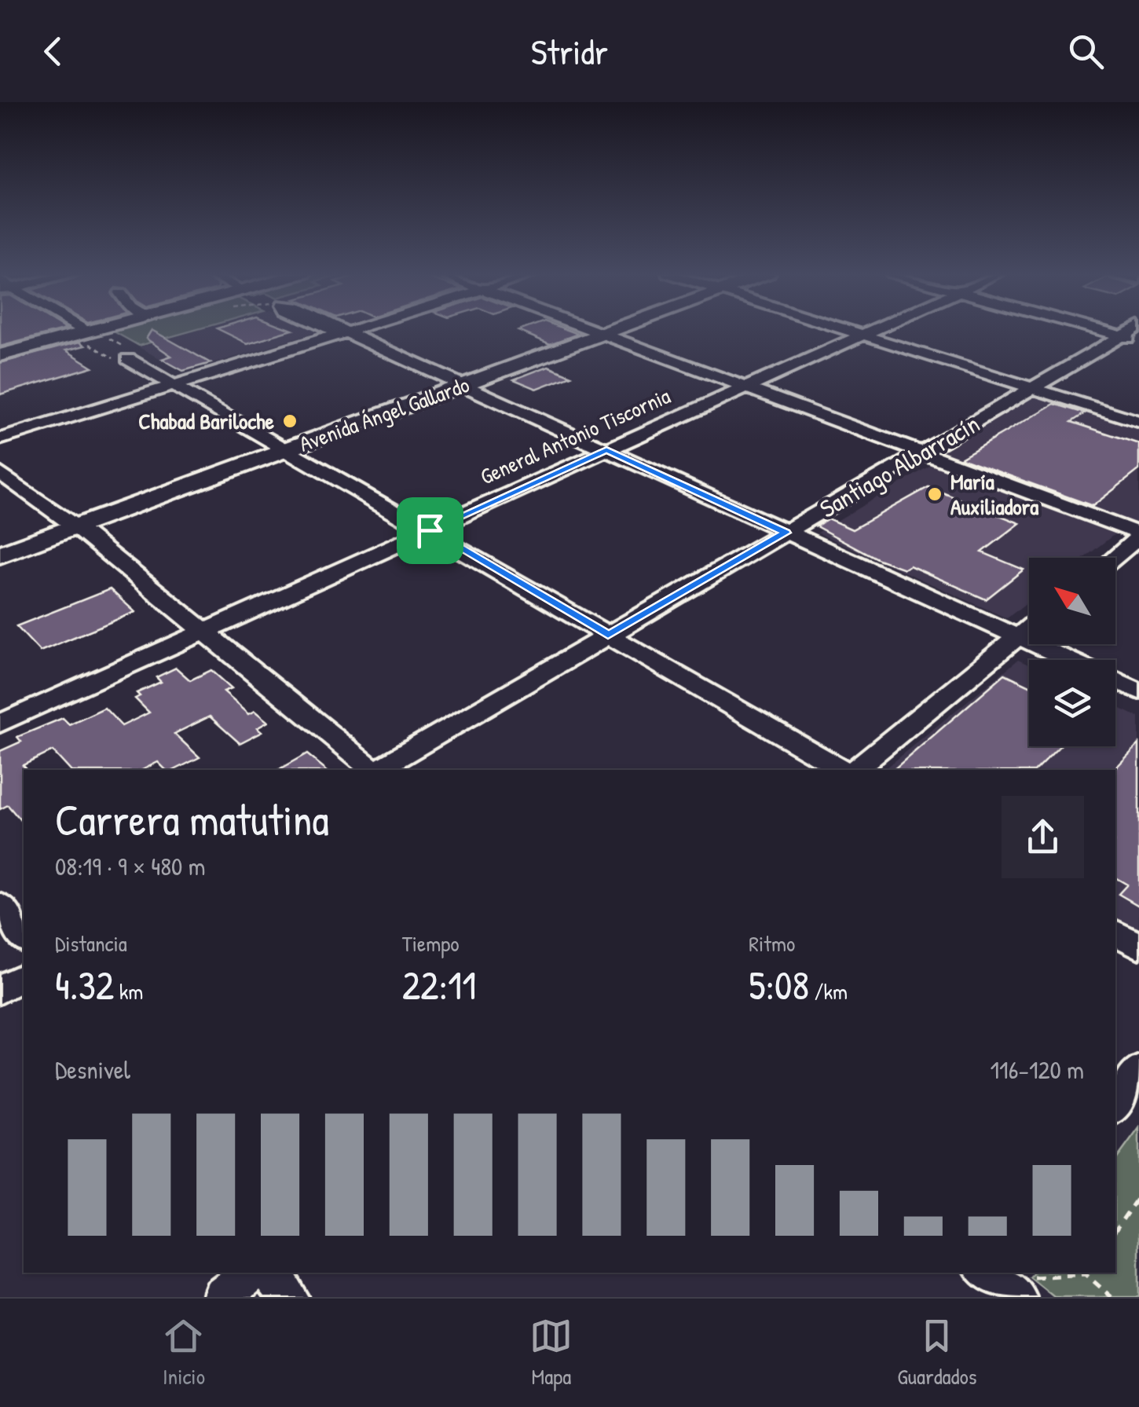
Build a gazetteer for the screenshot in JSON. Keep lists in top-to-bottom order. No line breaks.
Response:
{"streets":{"main road":["Avenida Ángel Gallardo"],"street":["General Antonio Tiscornia","Santiago Albarracín"]},"places":["Chabad Bariloche","María Auxiliadora"],"north":"top left","page":{"header":"Stridr","heading":["Carrera matutina","08:19 · 9 × 480 m"],"stats":[["Distancia","4.32 km"],["Tiempo","22:11"],["Ritmo","5:08 /km"]],"chart":["Desnivel","116–120 m"],"tabs":["Inicio","Mapa","Guardados"]}}
